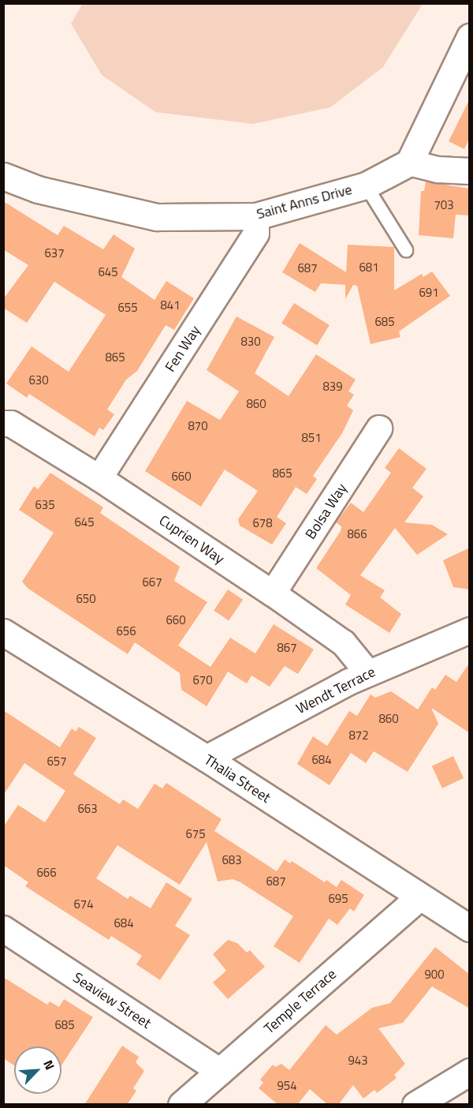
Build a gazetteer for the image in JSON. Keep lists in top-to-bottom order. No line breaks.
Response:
{"streets":{"street":["Saint Anns Drive","Fen Way","Bolsa Way","Cuprien Way","Wendt Terrace","Thalia Street","Seaview Street","Temple Terrace"]},"crossings":[["Saint Anns Drive","Fen Way"],["Fen Way","Cuprien Way"],["Bolsa Way","Cuprien Way"],["Cuprien Way","Wendt Terrace"],["Wendt Terrace","Thalia Street"],["Thalia Street","Temple Terrace"],["Seaview Street","Temple Terrace"]],"house_numbers":["703","637","681","687","645","691","841","655","685","830","865","630","839","860","870","851","865","660","635","645","678","866","667","650","660","656","867","670","860","872","684","657","663","675","683","666","687","695","674","684","900","685","943","954"],"north":"top right"}
